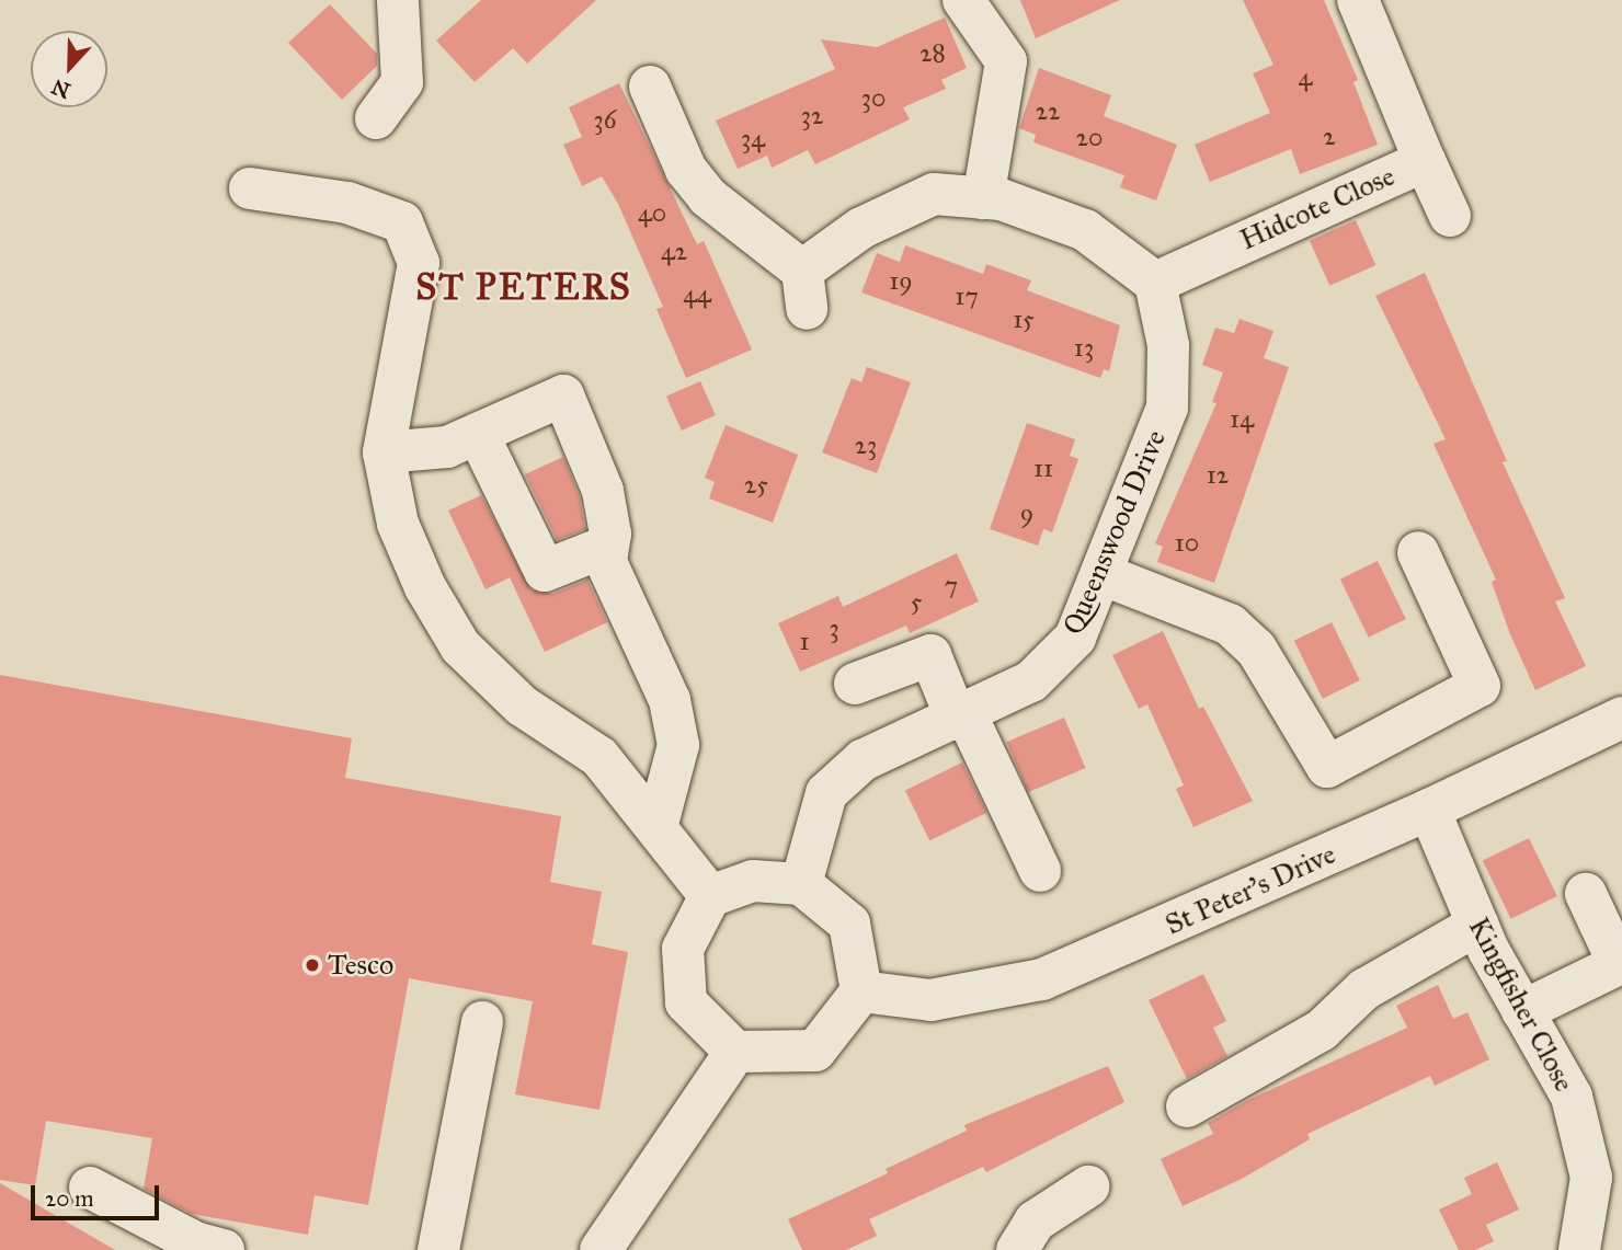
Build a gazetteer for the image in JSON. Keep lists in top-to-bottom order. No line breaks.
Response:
{"streets":{"street":["Hidcote Close","Queenswood Drive","St Peter's Drive","Kingfisher Close"]},"crossings":[["Hidcote Close","Queenswood Drive"],["Queenswood Drive","St Peter's Drive"],["St Peter's Drive","Kingfisher Close"]],"districts":["ST PETERS"],"places":["Tesco"],"house_numbers":["28","4","30","22","32","36","2","20","34","40","42","19","44","17","15","13","14","23","11","12","25","9","10","7","5","3","1"],"scale_bar":"20 m","north":"bottom"}
